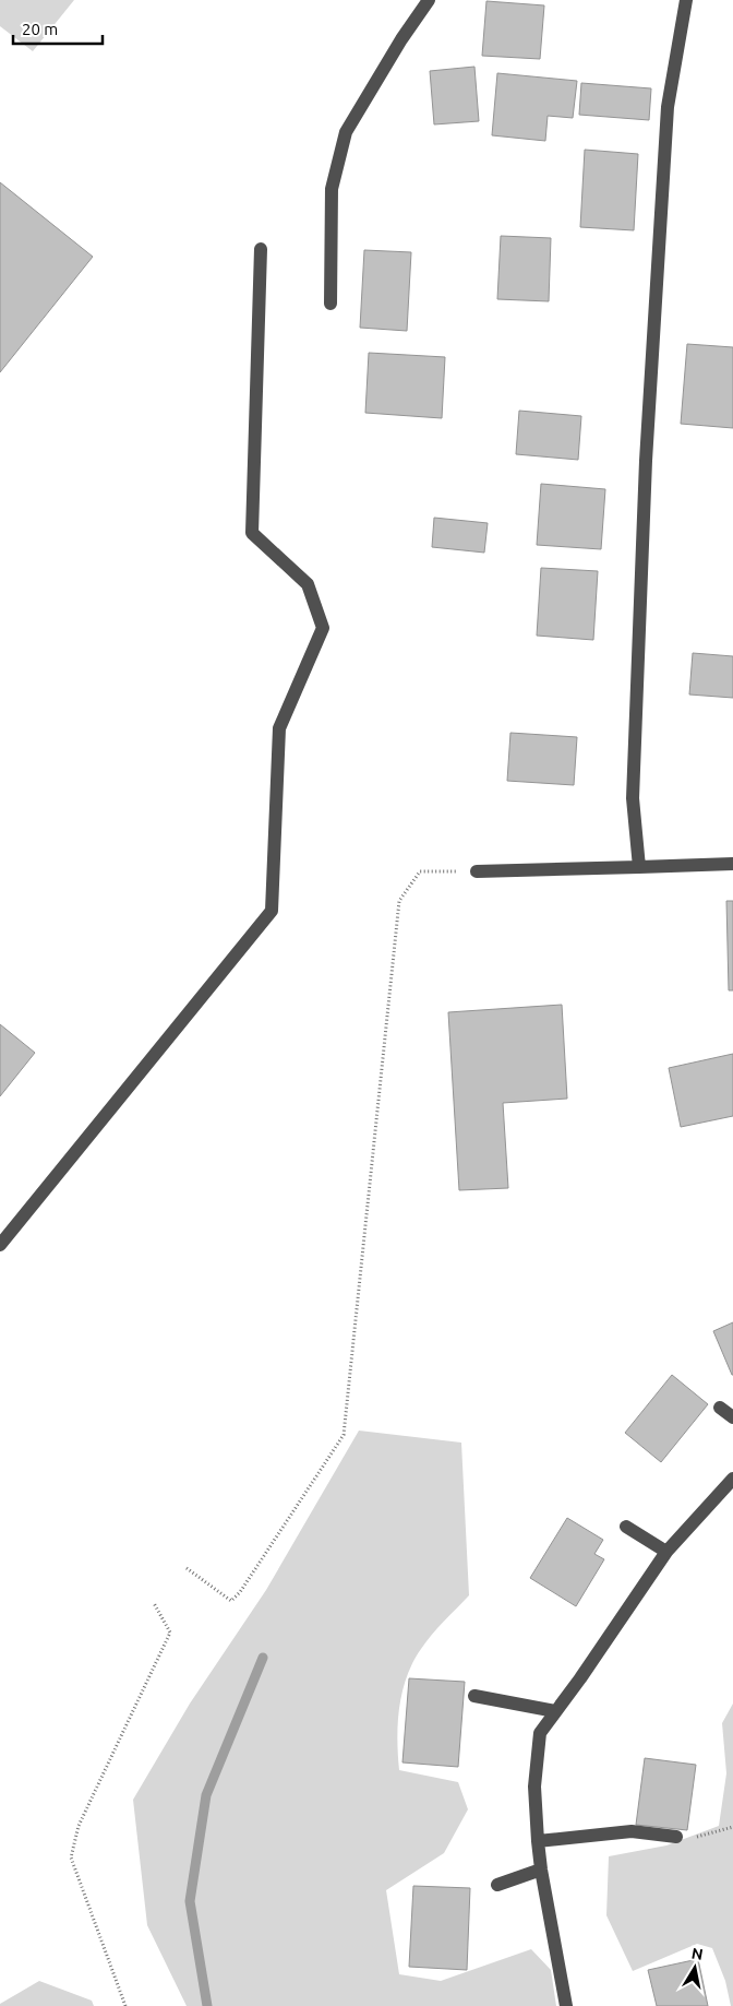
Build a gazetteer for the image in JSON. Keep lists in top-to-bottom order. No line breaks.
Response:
{"scale_bar":"20 m","north":"top"}
